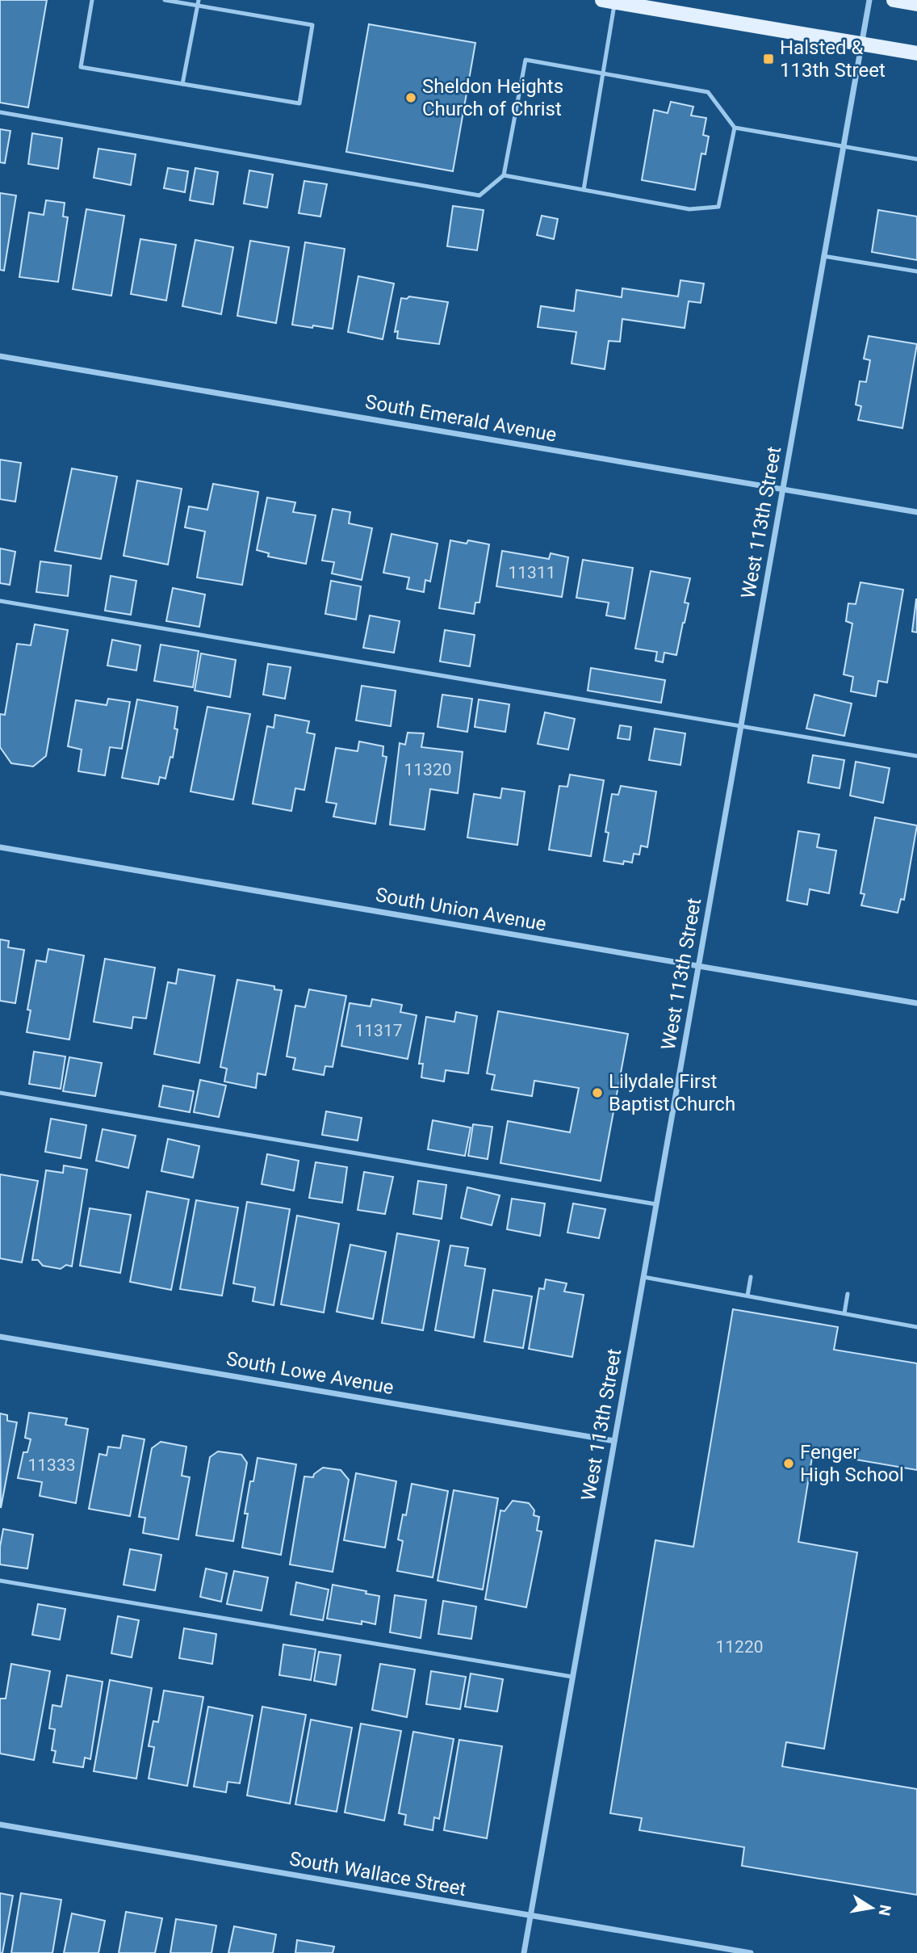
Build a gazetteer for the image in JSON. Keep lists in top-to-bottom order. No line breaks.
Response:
{"streets":{"street":["South Emerald Avenue","West 113th Street","South Union Avenue","South Lowe Avenue","South Wallace Street"]},"crossings":[["South Emerald Avenue","West 113th Street"],["West 113th Street","South Union Avenue"],["West 113th Street","South Lowe Avenue"],["West 113th Street","South Wallace Street"]],"places":{"transit":["Halsted & 113th Street"],"other":["Sheldon Heights Church of Christ","Lilydale First Baptist Church","Fenger High School"]},"house_numbers":["11311","11320","11317","11333","11220"],"north":"right"}
